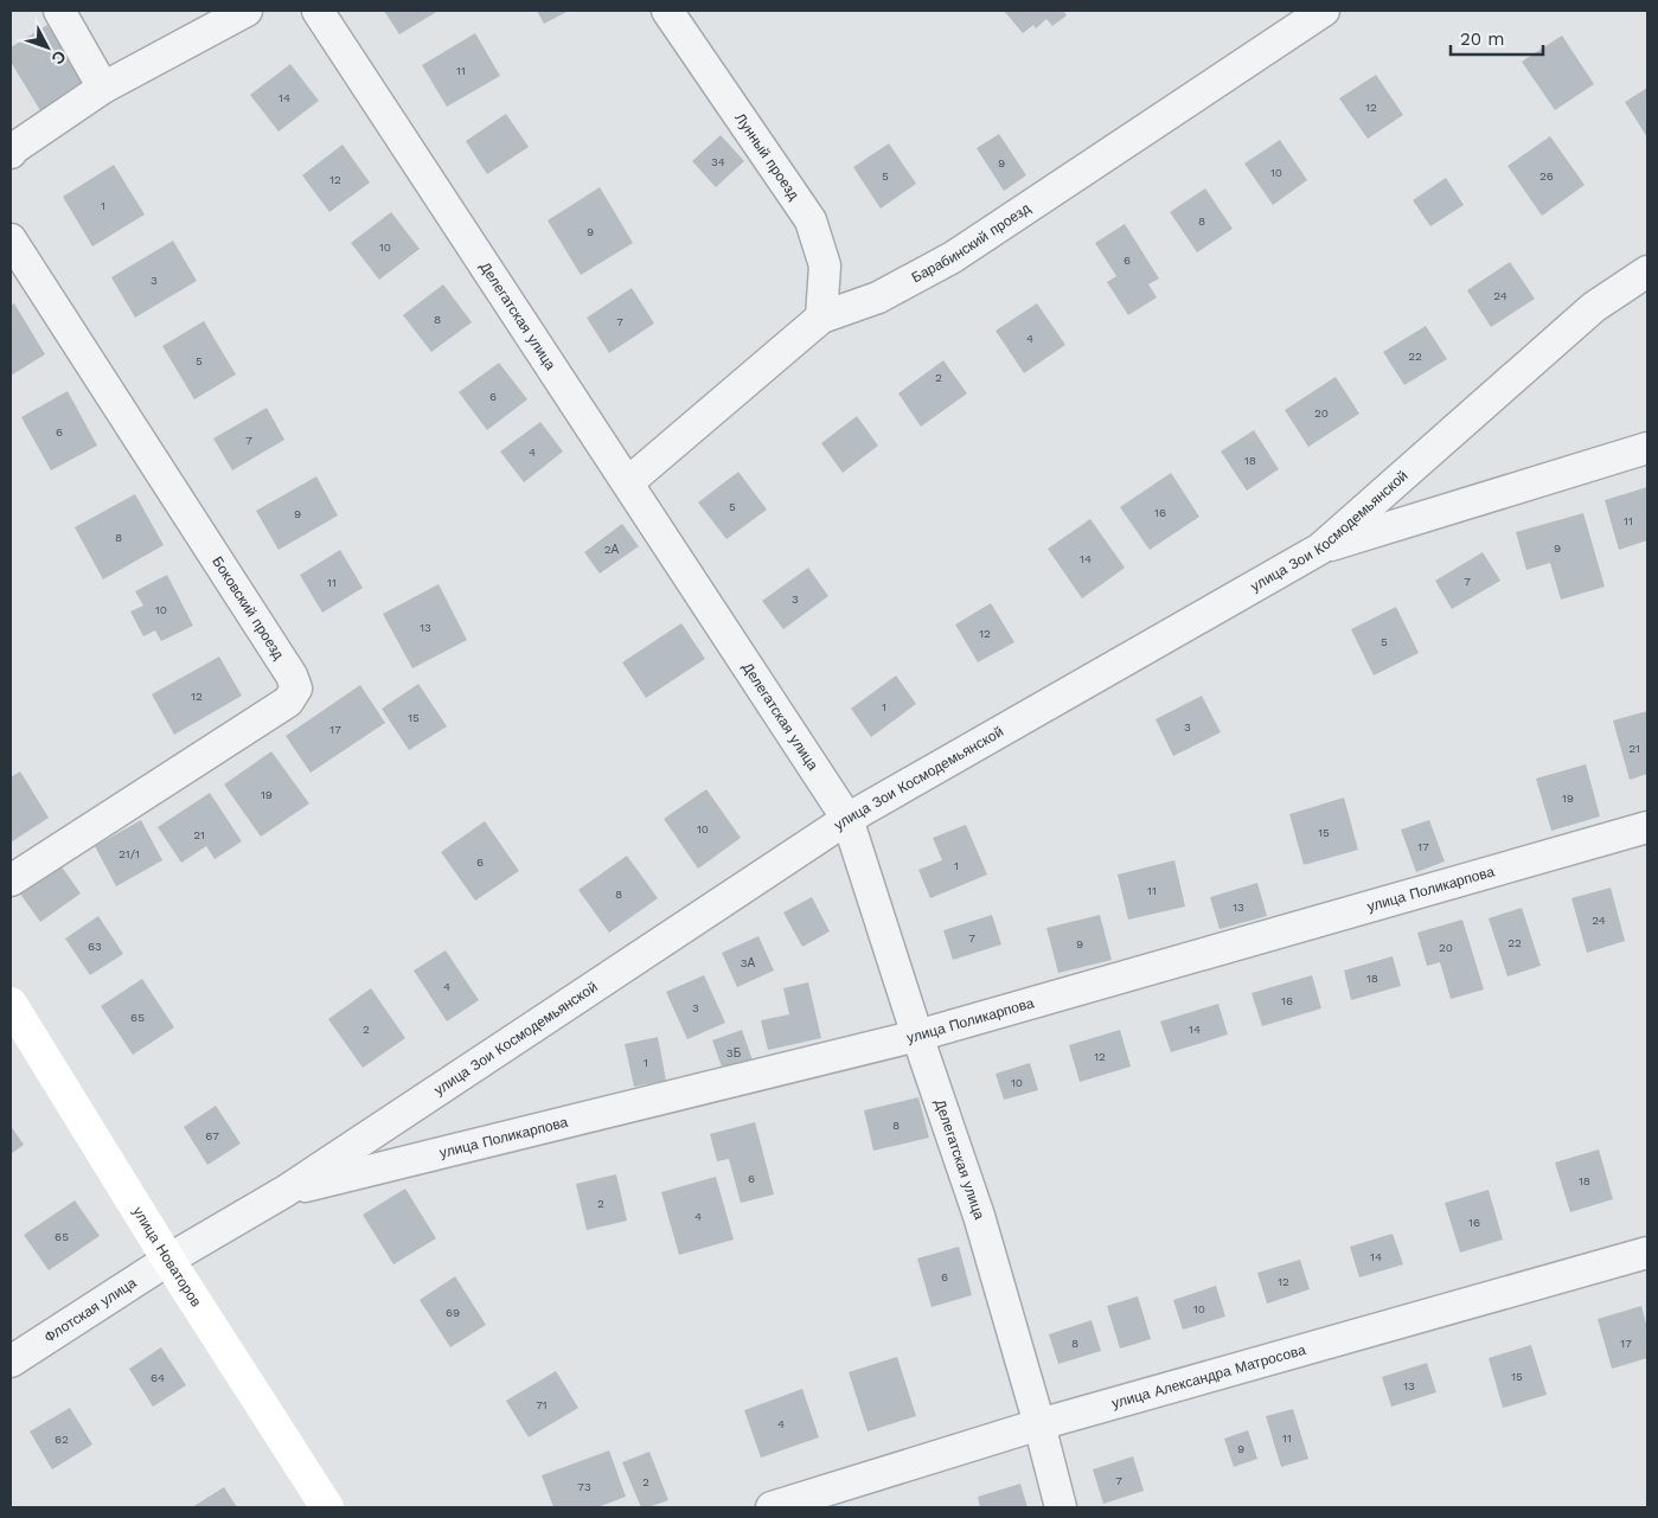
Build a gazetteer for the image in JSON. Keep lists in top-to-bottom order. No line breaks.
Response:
{"streets":{"main road":["улица Новаторов"],"street":["Лунный проезд","Барабинский проезд","Делегатская улица","улица Зои Космодемьянской","Боковский проезд","улица Поликарпова","Флотская улица","улица Александра Матросова"]},"crossings":[["Лунный проезд","Барабинский проезд"],["Барабинский проезд","Делегатская улица"],["Делегатская улица","улица Зои Космодемьянской"],["Делегатская улица","улица Поликарпова"],["Делегатская улица","улица Александра Матросова"],["улица Зои Космодемьянской","улица Поликарпова"],["улица Зои Космодемьянской","улица Новаторов"],["улица Зои Космодемьянской","Флотская улица"],["улица Новаторов","Флотская улица"]],"house_numbers":["11","14","12","34","9","10","5","26","12","1","8","9","10","6","3","24","8","7","4","22","5","2","6","20","6","7","4","18","5","16","9","11","8","9","2А","14","7","11","3","10","13","12","5","12","1","15","3","17","21","19","19","10","15","21","17","21/1","6","1","11","8","13","24","7","22","9","63","20","3А","18","4","16","3","65","2","14","3Б","12","1","10","8","67","6","18","2","4","16","65","14","6","12","10","69","8","17","15","64","13","71","4","11","62","9","7","2","73"],"scale_bar":"20 m","north":"bottom right"}
